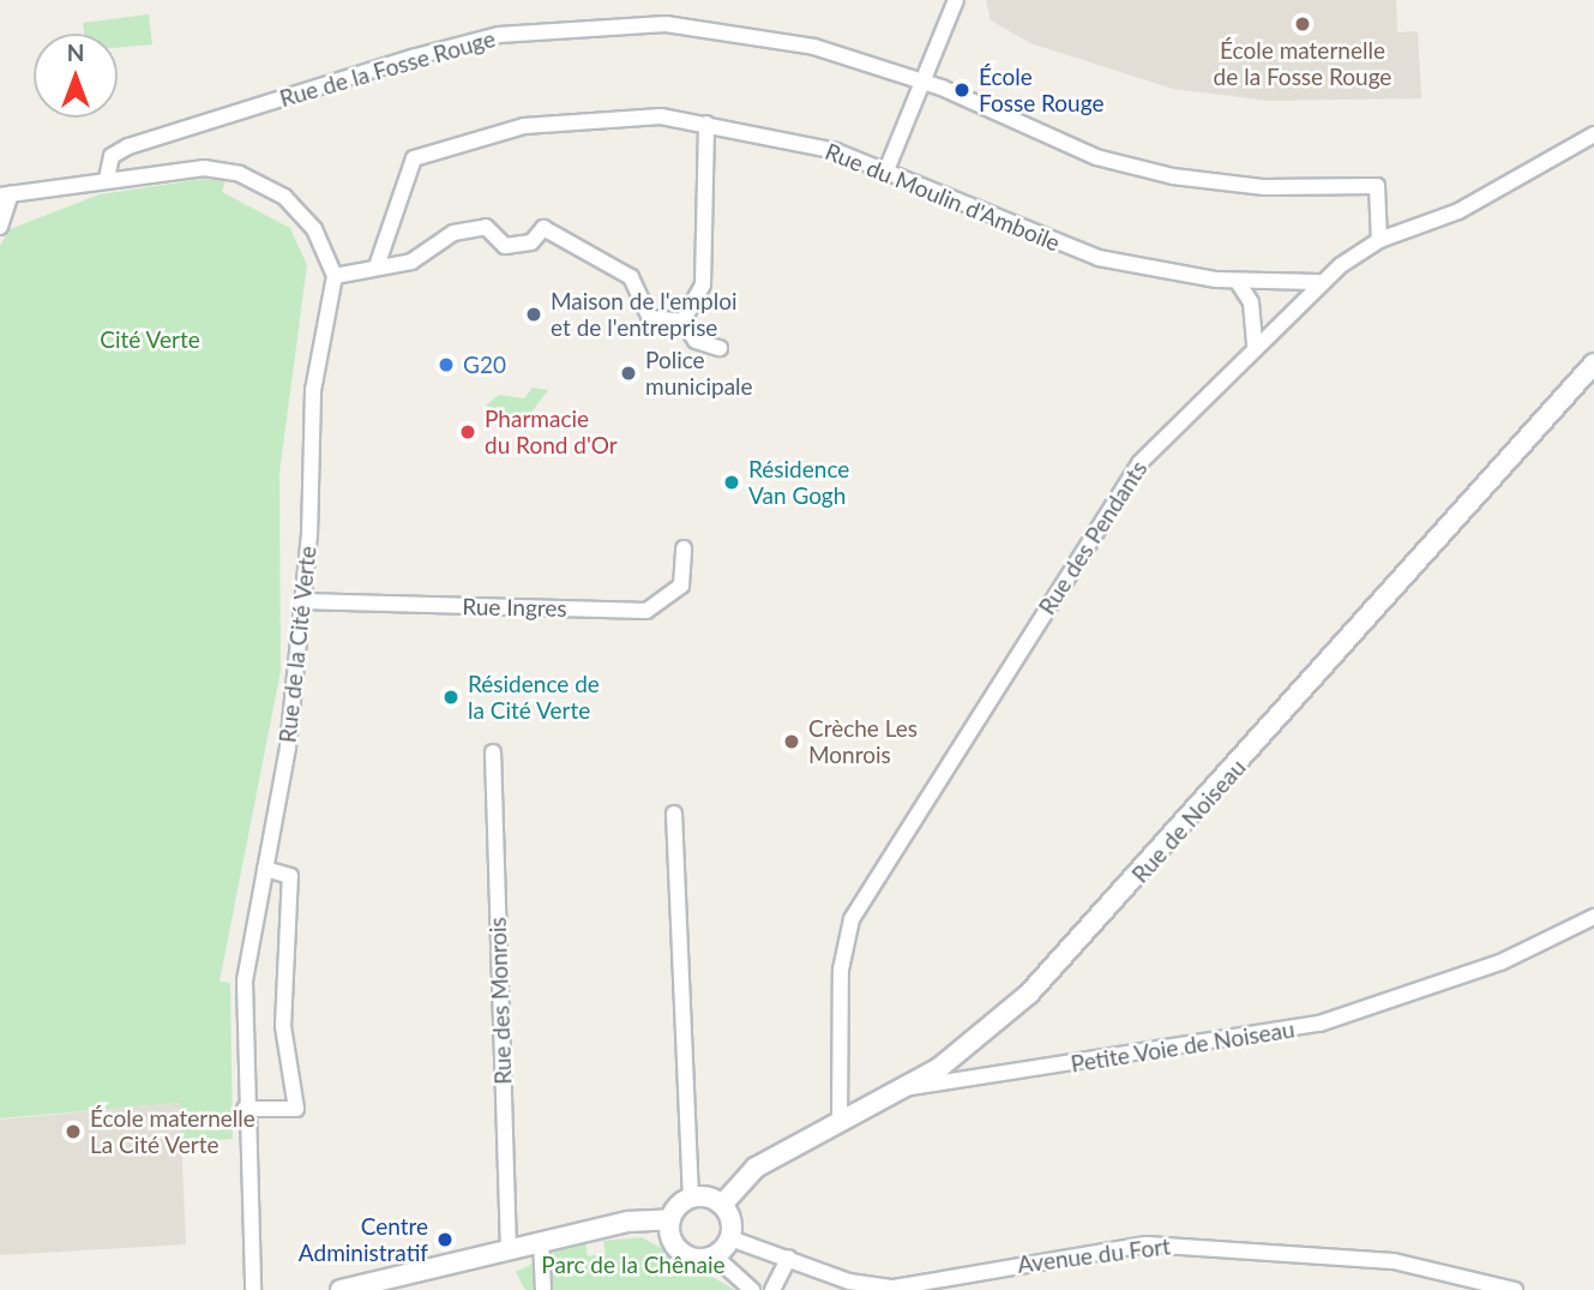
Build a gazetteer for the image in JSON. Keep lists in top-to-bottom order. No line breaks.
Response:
{"streets":{"street":["Rue de la Fosse Rouge","Rue du Moulin d'Amboile","Rue des Pendants","Rue Ingres","Rue de la Cité Verte","Rue de Noiseau","Rue des Monrois","Petite Voie de Noiseau","Avenue du Fort"]},"crossings":[["Rue de la Fosse Rouge","Rue des Pendants"],["Rue du Moulin d'Amboile","Rue des Pendants"],["Rue des Pendants","Rue de Noiseau"],["Rue Ingres","Rue de la Cité Verte"],["Rue de Noiseau","Petite Voie de Noiseau"],["Rue de Noiseau","Avenue du Fort"]],"parks":["Cité Verte","Parc de la Chênaie"],"places":["École maternelle de la Fosse Rouge","École Fosse Rouge","Maison de l'emploi et de l'entreprise","G20","Police municipale","Pharmacie du Rond d'Or","Résidence Van Gogh","Résidence de la Cité Verte","Crèche Les Monrois","École maternelle La Cité Verte","Centre Administratif"],"north":"top"}
